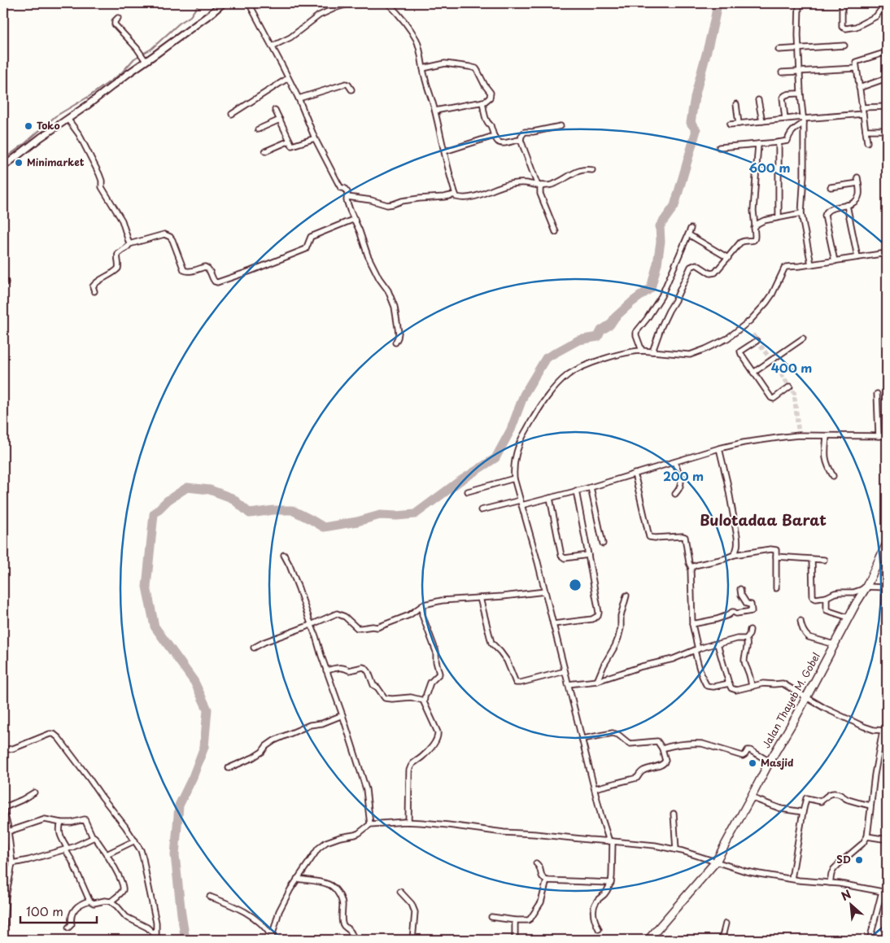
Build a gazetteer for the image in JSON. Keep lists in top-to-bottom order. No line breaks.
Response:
{"streets":{"main road":["Jalan Thayeb M. Gobel"]},"districts":["Bulotadaa Barat"],"places":["Toko","Minimarket","Masjid","SD"],"scale_bar":"100 m","north":"top left","rings":["600 m","400 m","200 m"]}
